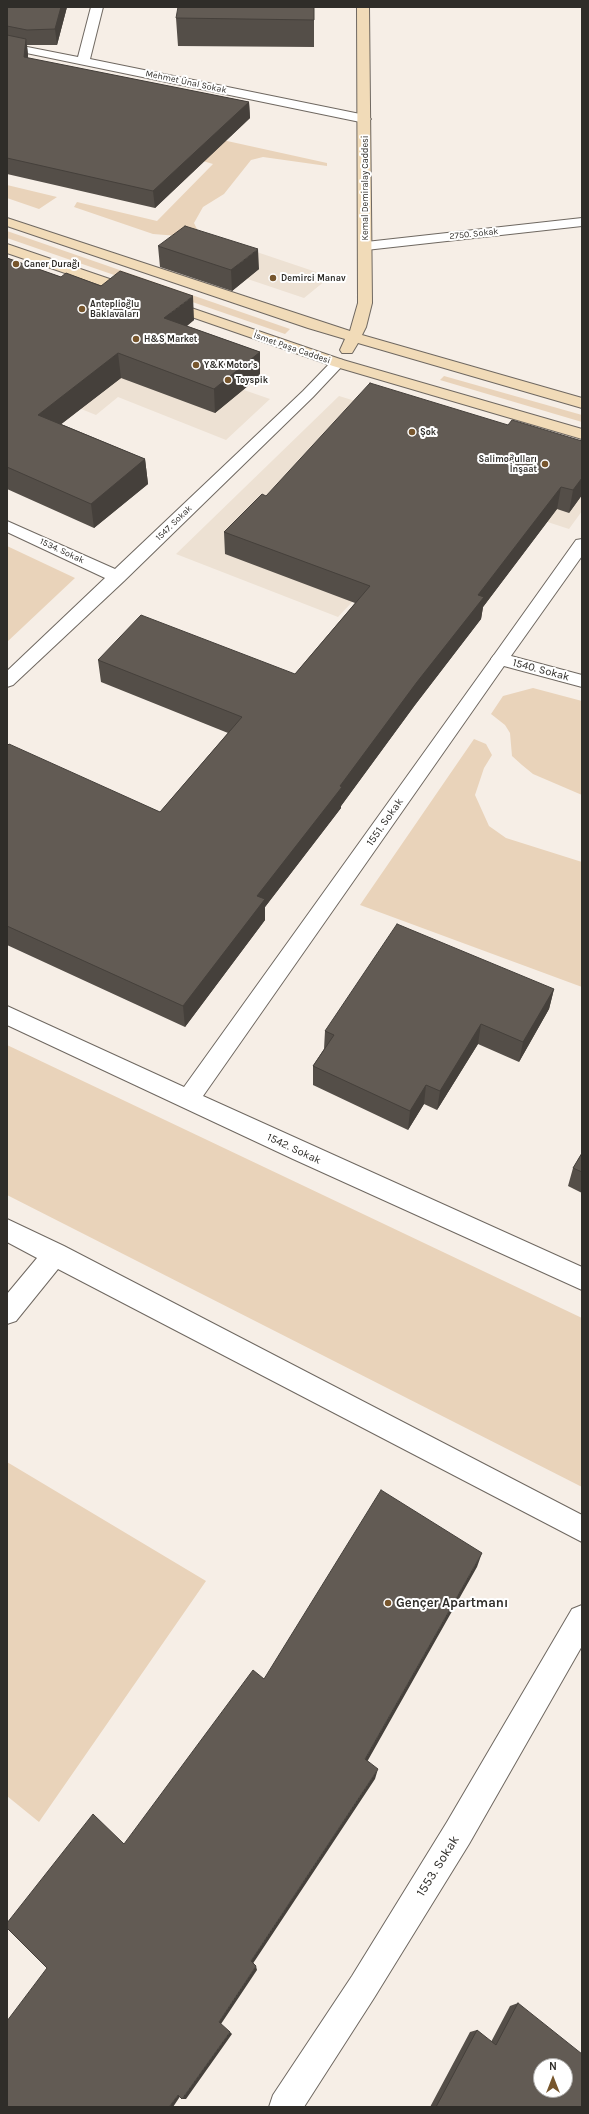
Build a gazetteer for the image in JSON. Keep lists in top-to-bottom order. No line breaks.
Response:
{"streets":{"main road":["Kemal Demiralay Caddesi","İsmet Paşa Caddesi"],"street":["Mehmet Ünal Sokak","2750. Sokak","1547. Sokak","1534. Sokak","1540. Sokak","1551. Sokak","1542. Sokak","1553. Sokak"]},"crossings":[["Mehmet Ünal Sokak","Kemal Demiralay Caddesi"],["Kemal Demiralay Caddesi","2750. Sokak"],["Kemal Demiralay Caddesi","İsmet Paşa Caddesi"],["Kemal Demiralay Caddesi","1547. Sokak"],["İsmet Paşa Caddesi","1547. Sokak"],["1547. Sokak","1534. Sokak"],["1540. Sokak","1551. Sokak"],["1551. Sokak","1542. Sokak"]],"places":["Caner Durağı","Demirci Manav","Anteplioğlu Baklavaları","H&S Market","Y&K Motor's","Toyspik","Şok","Salimoğulları İnşaat","Gençer Apartmanı"],"north":"top"}
